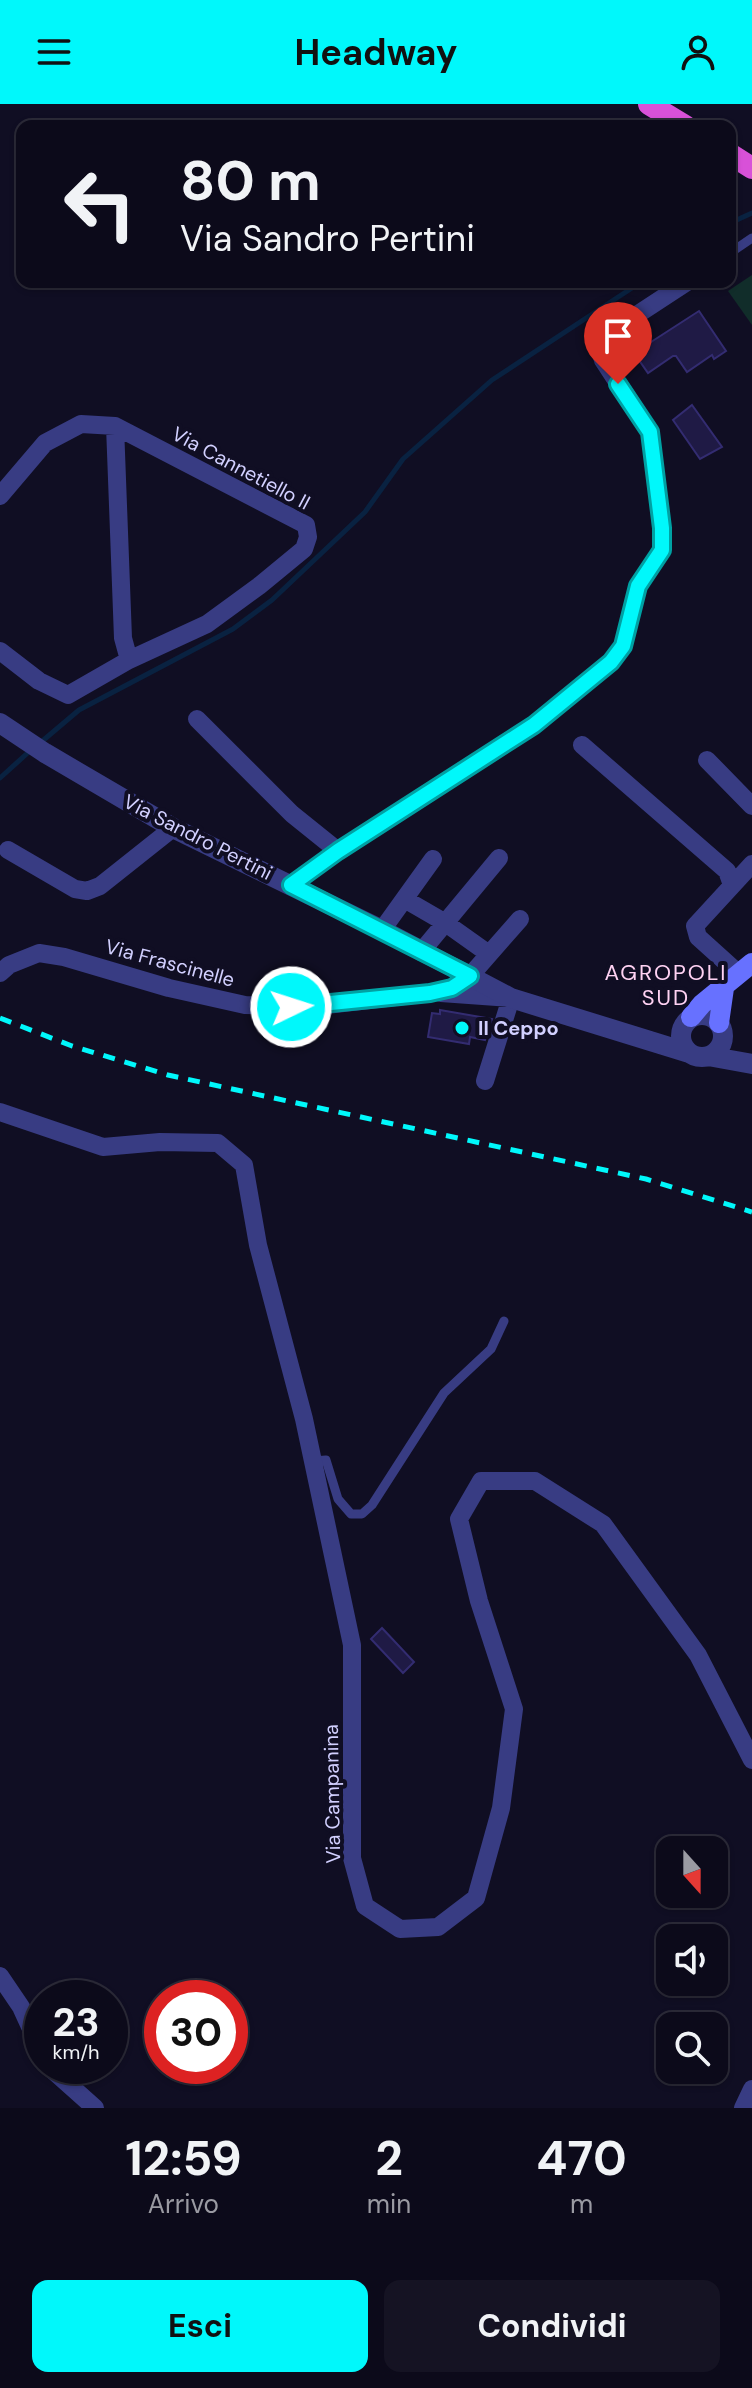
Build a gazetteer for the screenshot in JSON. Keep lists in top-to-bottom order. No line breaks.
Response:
{"streets":{"street":["Via Cannetiello II","Via Sandro Pertini","Via Frascinelle","Via Campanina"]},"crossings":[["Via Sandro Pertini","Via Frascinelle"]],"districts":["AGROPOLI SUD"],"places":["Il Ceppo"],"north":"bottom","page":{"header":"Headway","turn":["80 m","Via Sandro Pertini"],"speed":"23 km/h","limit":"30","eta":["12:59","Arrivo","2","min","470","m"],"buttons":["Esci","Condividi"]}}
